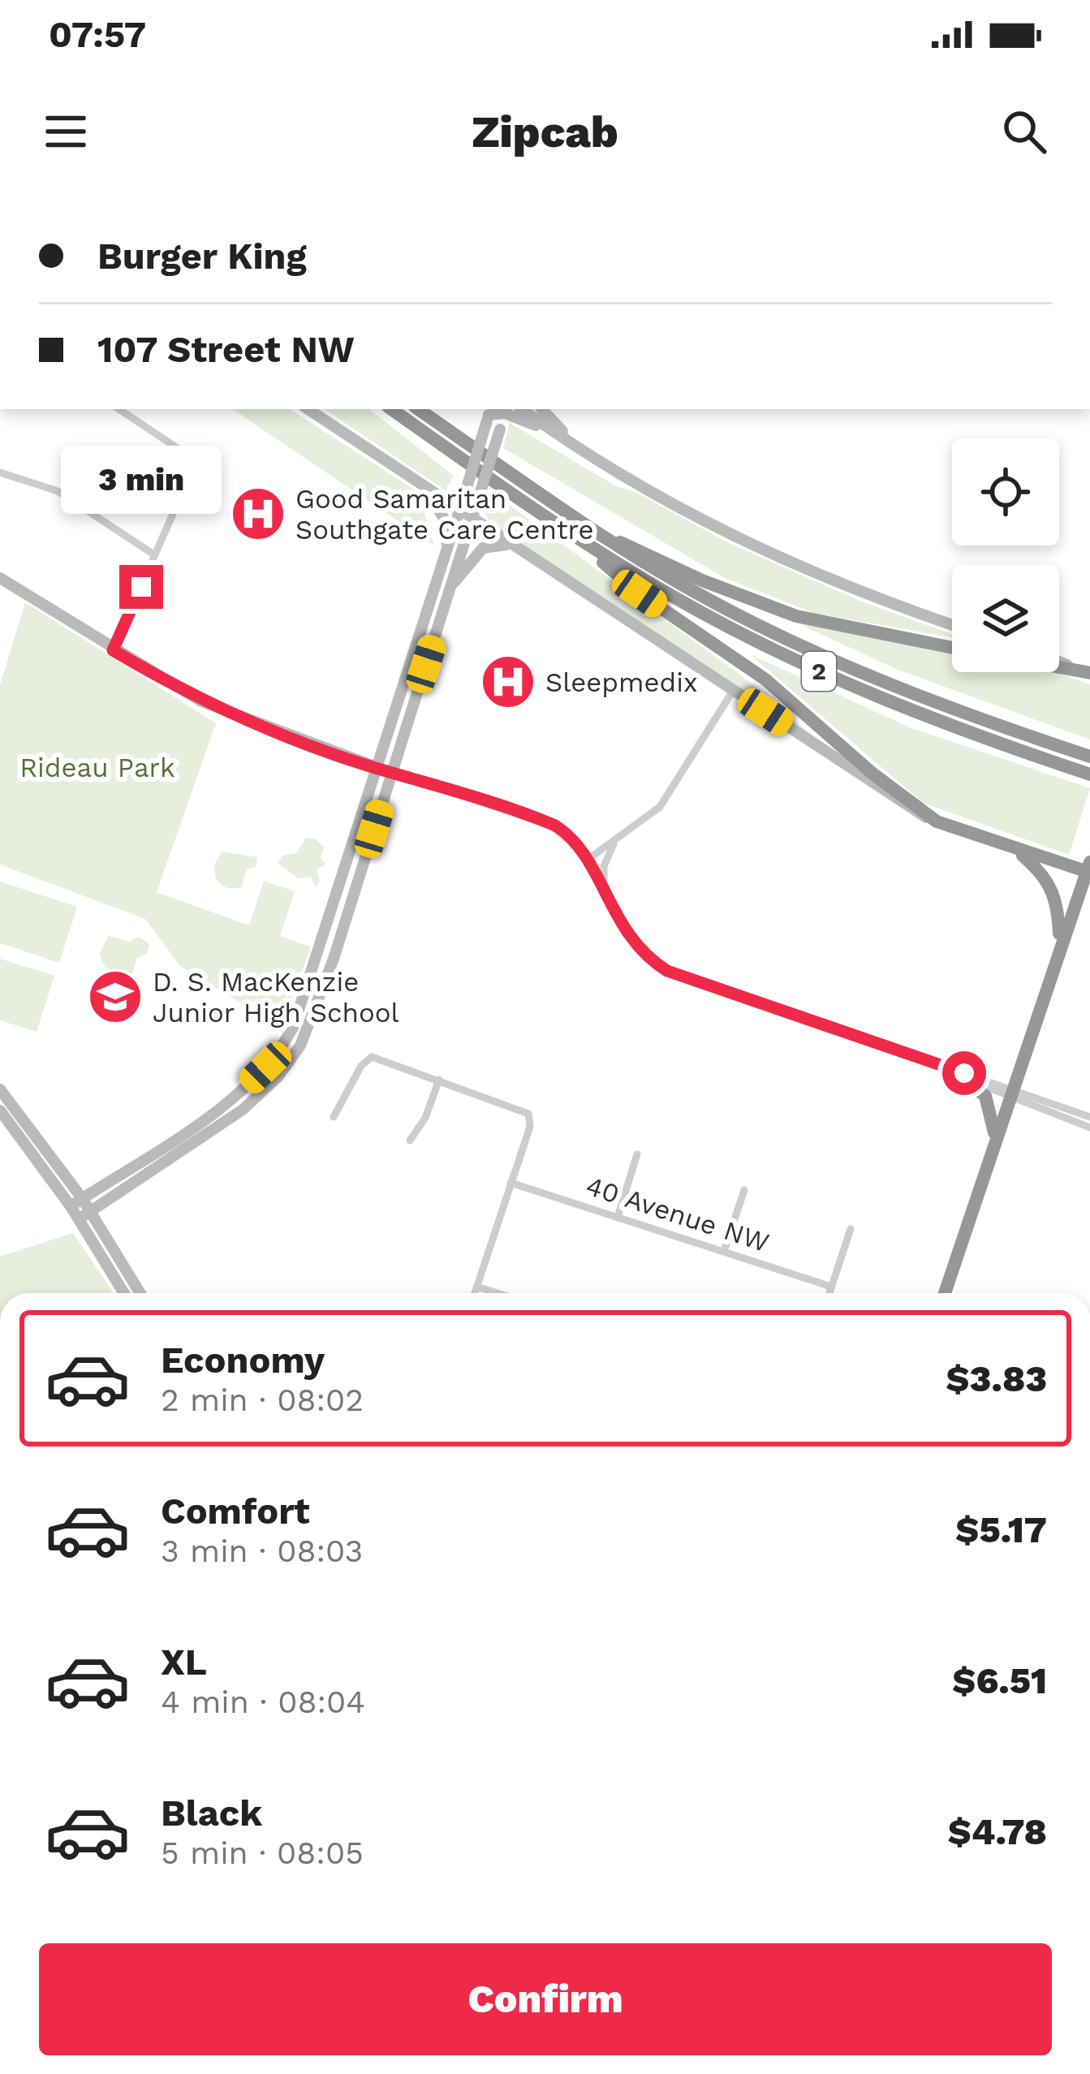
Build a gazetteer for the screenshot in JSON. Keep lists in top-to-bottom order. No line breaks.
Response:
{"streets":{"highway":["2"],"street":["40 Avenue NW"]},"parks":["Rideau Park"],"places":{"hospital":["Good Samaritan Southgate Care Centre","Sleepmedix"],"school or university":["D. S. MacKenzie Junior High School"]},"page":{"status":"07:57","header":"Zipcab","banner":["Burger King","107 Street NW"],"bubble":"3 min","list":[{"name":"Economy","note":"2 min · 08:02","value":"$3.83"},{"name":"Comfort","note":"3 min · 08:03","value":"$5.17"},{"name":"XL","note":"4 min · 08:04","value":"$6.51"},{"name":"Black","note":"5 min · 08:05","value":"$4.78"}],"buttons":"Confirm"}}
